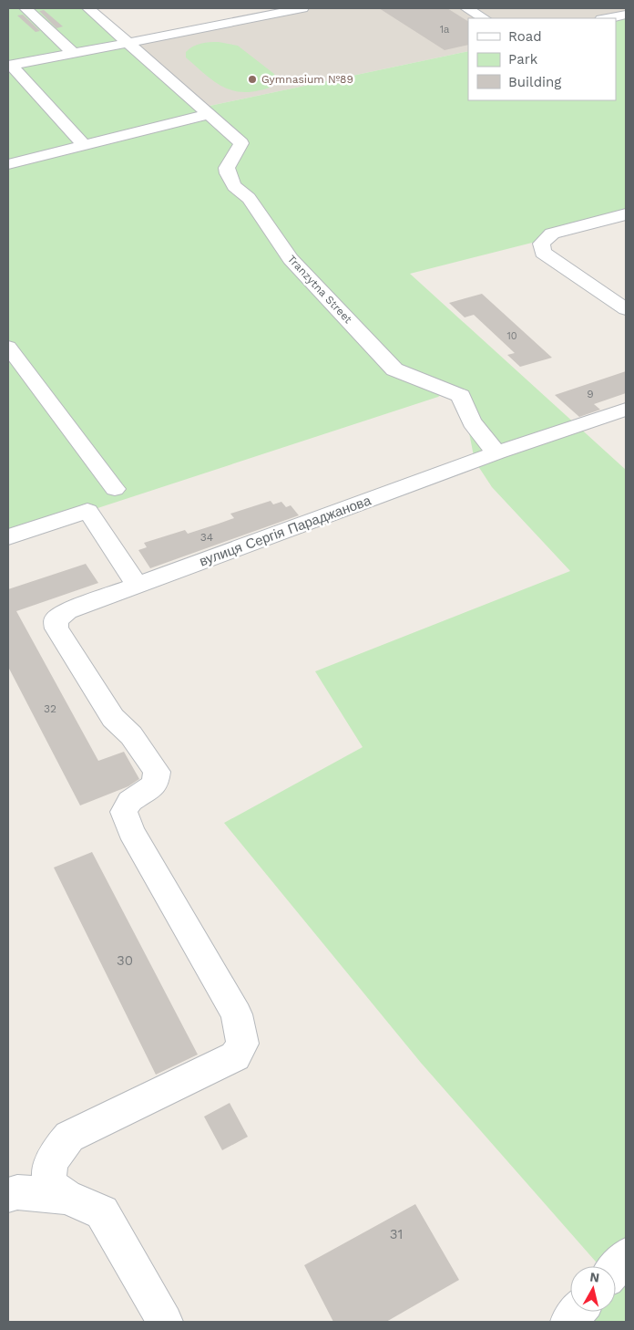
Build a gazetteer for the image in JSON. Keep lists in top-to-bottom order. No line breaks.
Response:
{"streets":{"street":["Tranzytna Street","вулиця Сергія Параджанова"]},"crossings":[["Tranzytna Street","вулиця Сергія Параджанова"]],"places":["Gymnasium №89"],"house_numbers":["1а","10","9","34","32","30","31"],"legend":["Road","Park","Building"],"north":"top"}
